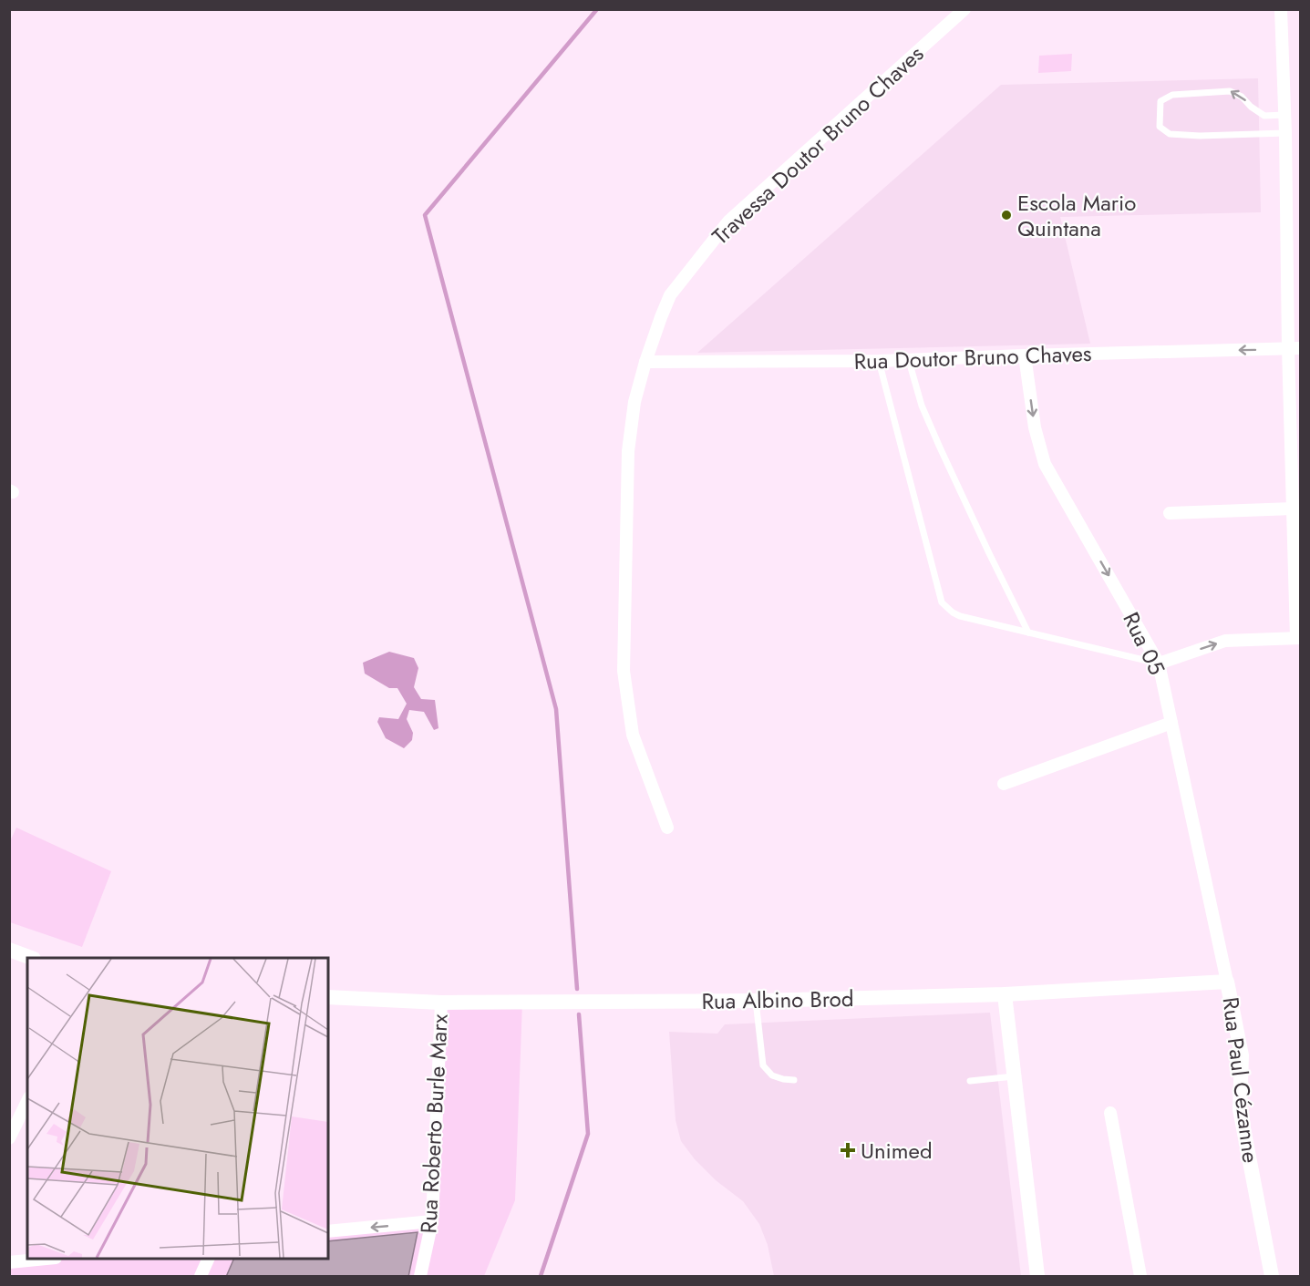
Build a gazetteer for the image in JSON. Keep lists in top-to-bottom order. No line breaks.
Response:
{"streets":{"street":["Travessa Doutor Bruno Chaves","Rua Doutor Bruno Chaves","Rua 05","Rua Albino Brod","Rua Paul Cézanne","Rua Roberto Burle Marx"]},"crossings":[["Travessa Doutor Bruno Chaves","Rua Doutor Bruno Chaves"],["Rua Doutor Bruno Chaves","Rua 05"],["Rua 05","Rua Albino Brod"],["Rua 05","Rua Paul Cézanne"],["Rua Albino Brod","Rua Paul Cézanne"],["Rua Albino Brod","Rua Roberto Burle Marx"]],"one_way":["Rua Doutor Bruno Chaves","Rua 05"],"places":{"other":["Escola Mario Quintana"],"health":["Unimed"]}}
